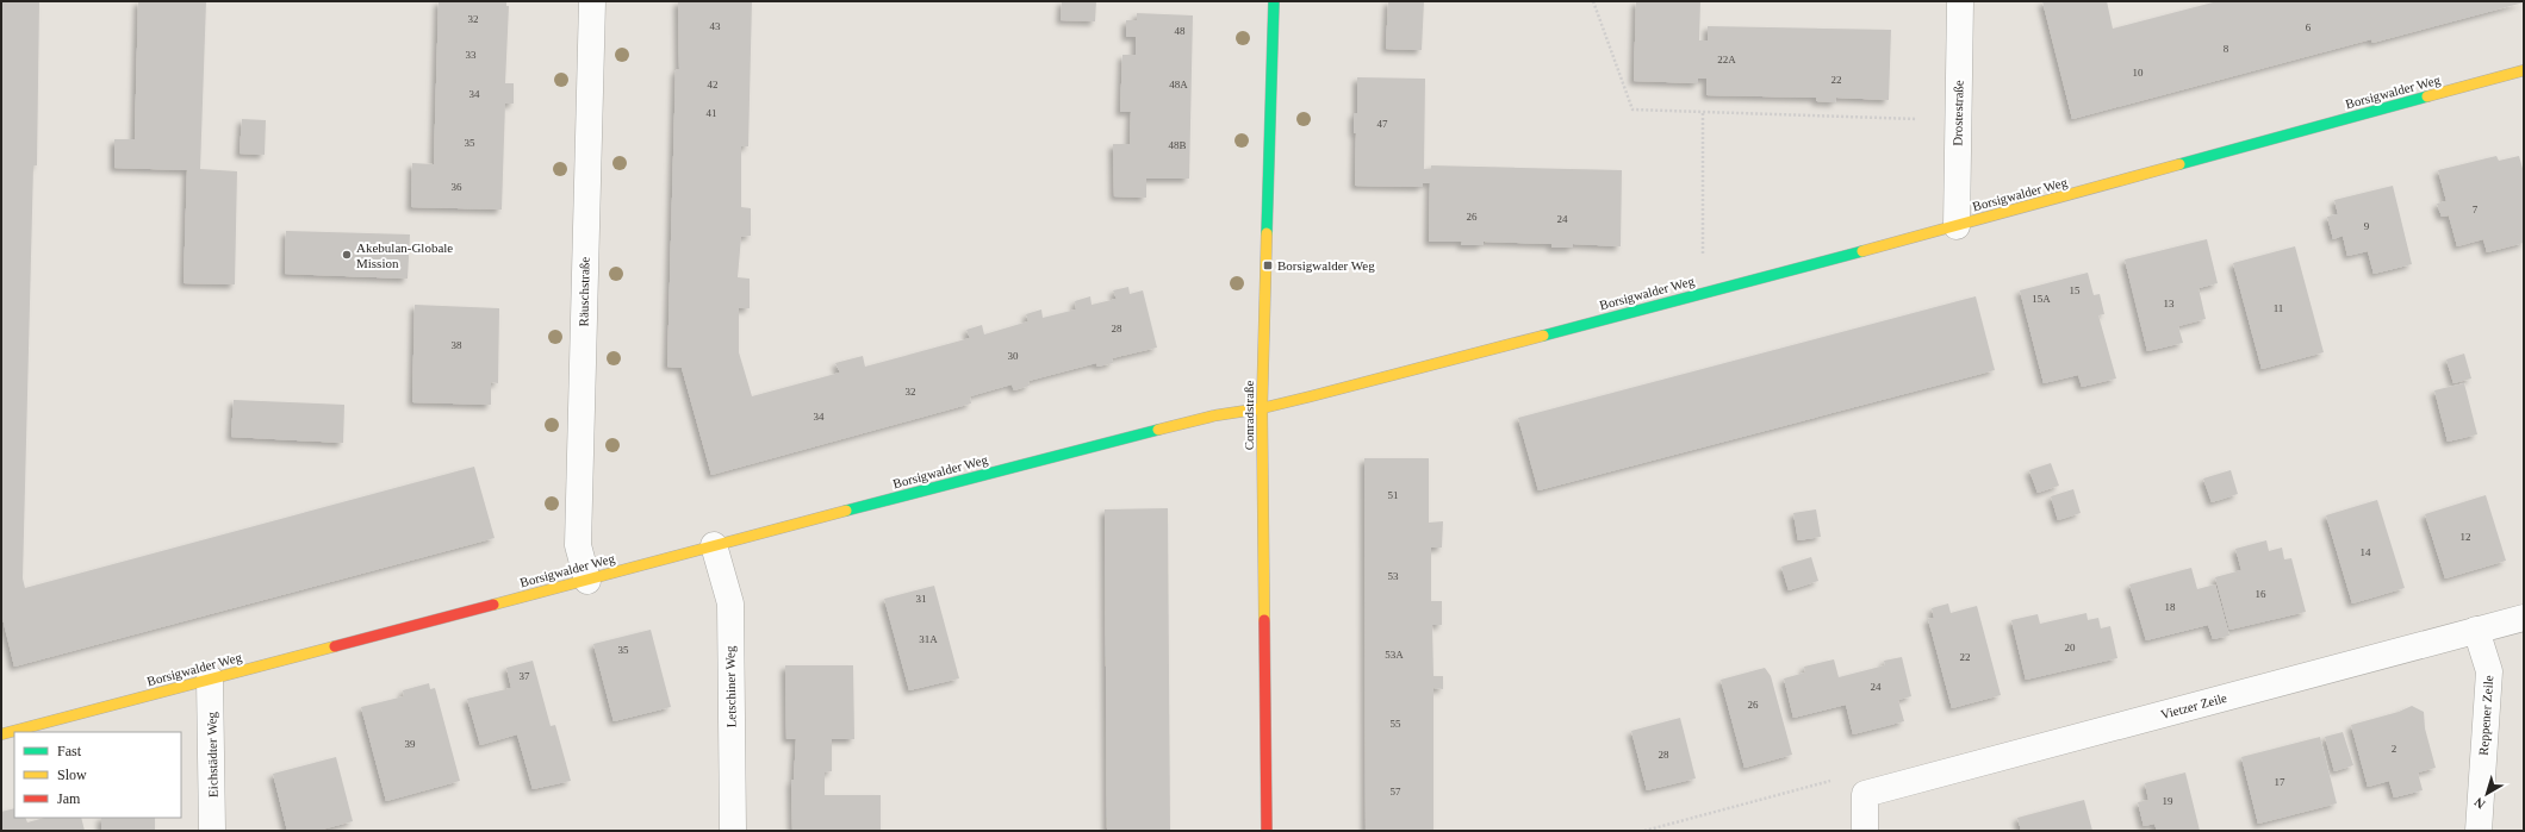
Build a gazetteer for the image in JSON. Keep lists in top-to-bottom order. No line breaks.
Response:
{"streets":{"street":["Borsigwalder Weg","Drostestraße","Räuschstraße","Conradstraße","Letschiner Weg","Vietzer Zeile","Reppener Zeile","Eichstädter Weg"]},"crossings":[["Borsigwalder Weg","Drostestraße"],["Borsigwalder Weg","Räuschstraße"],["Borsigwalder Weg","Conradstraße"],["Borsigwalder Weg","Letschiner Weg"],["Borsigwalder Weg","Eichstädter Weg"],["Vietzer Zeile","Reppener Zeile"]],"places":{"other":["Akebulan-Globale Mission"],"transit":["Borsigwalder Weg"]},"house_numbers":["32","43","6","48","8","33","22A","10","22","42","48A","34","41","47","35","48B","36","7","26","24","9","15","15A","13","11","28","38","30","32","34","51","12","14","53","16","31","18","31A","20","35","53A","22","37","24","26","55","39","2","28","17","57","19"],"legend":["Fast","Slow","Jam"],"north":"bottom left"}
